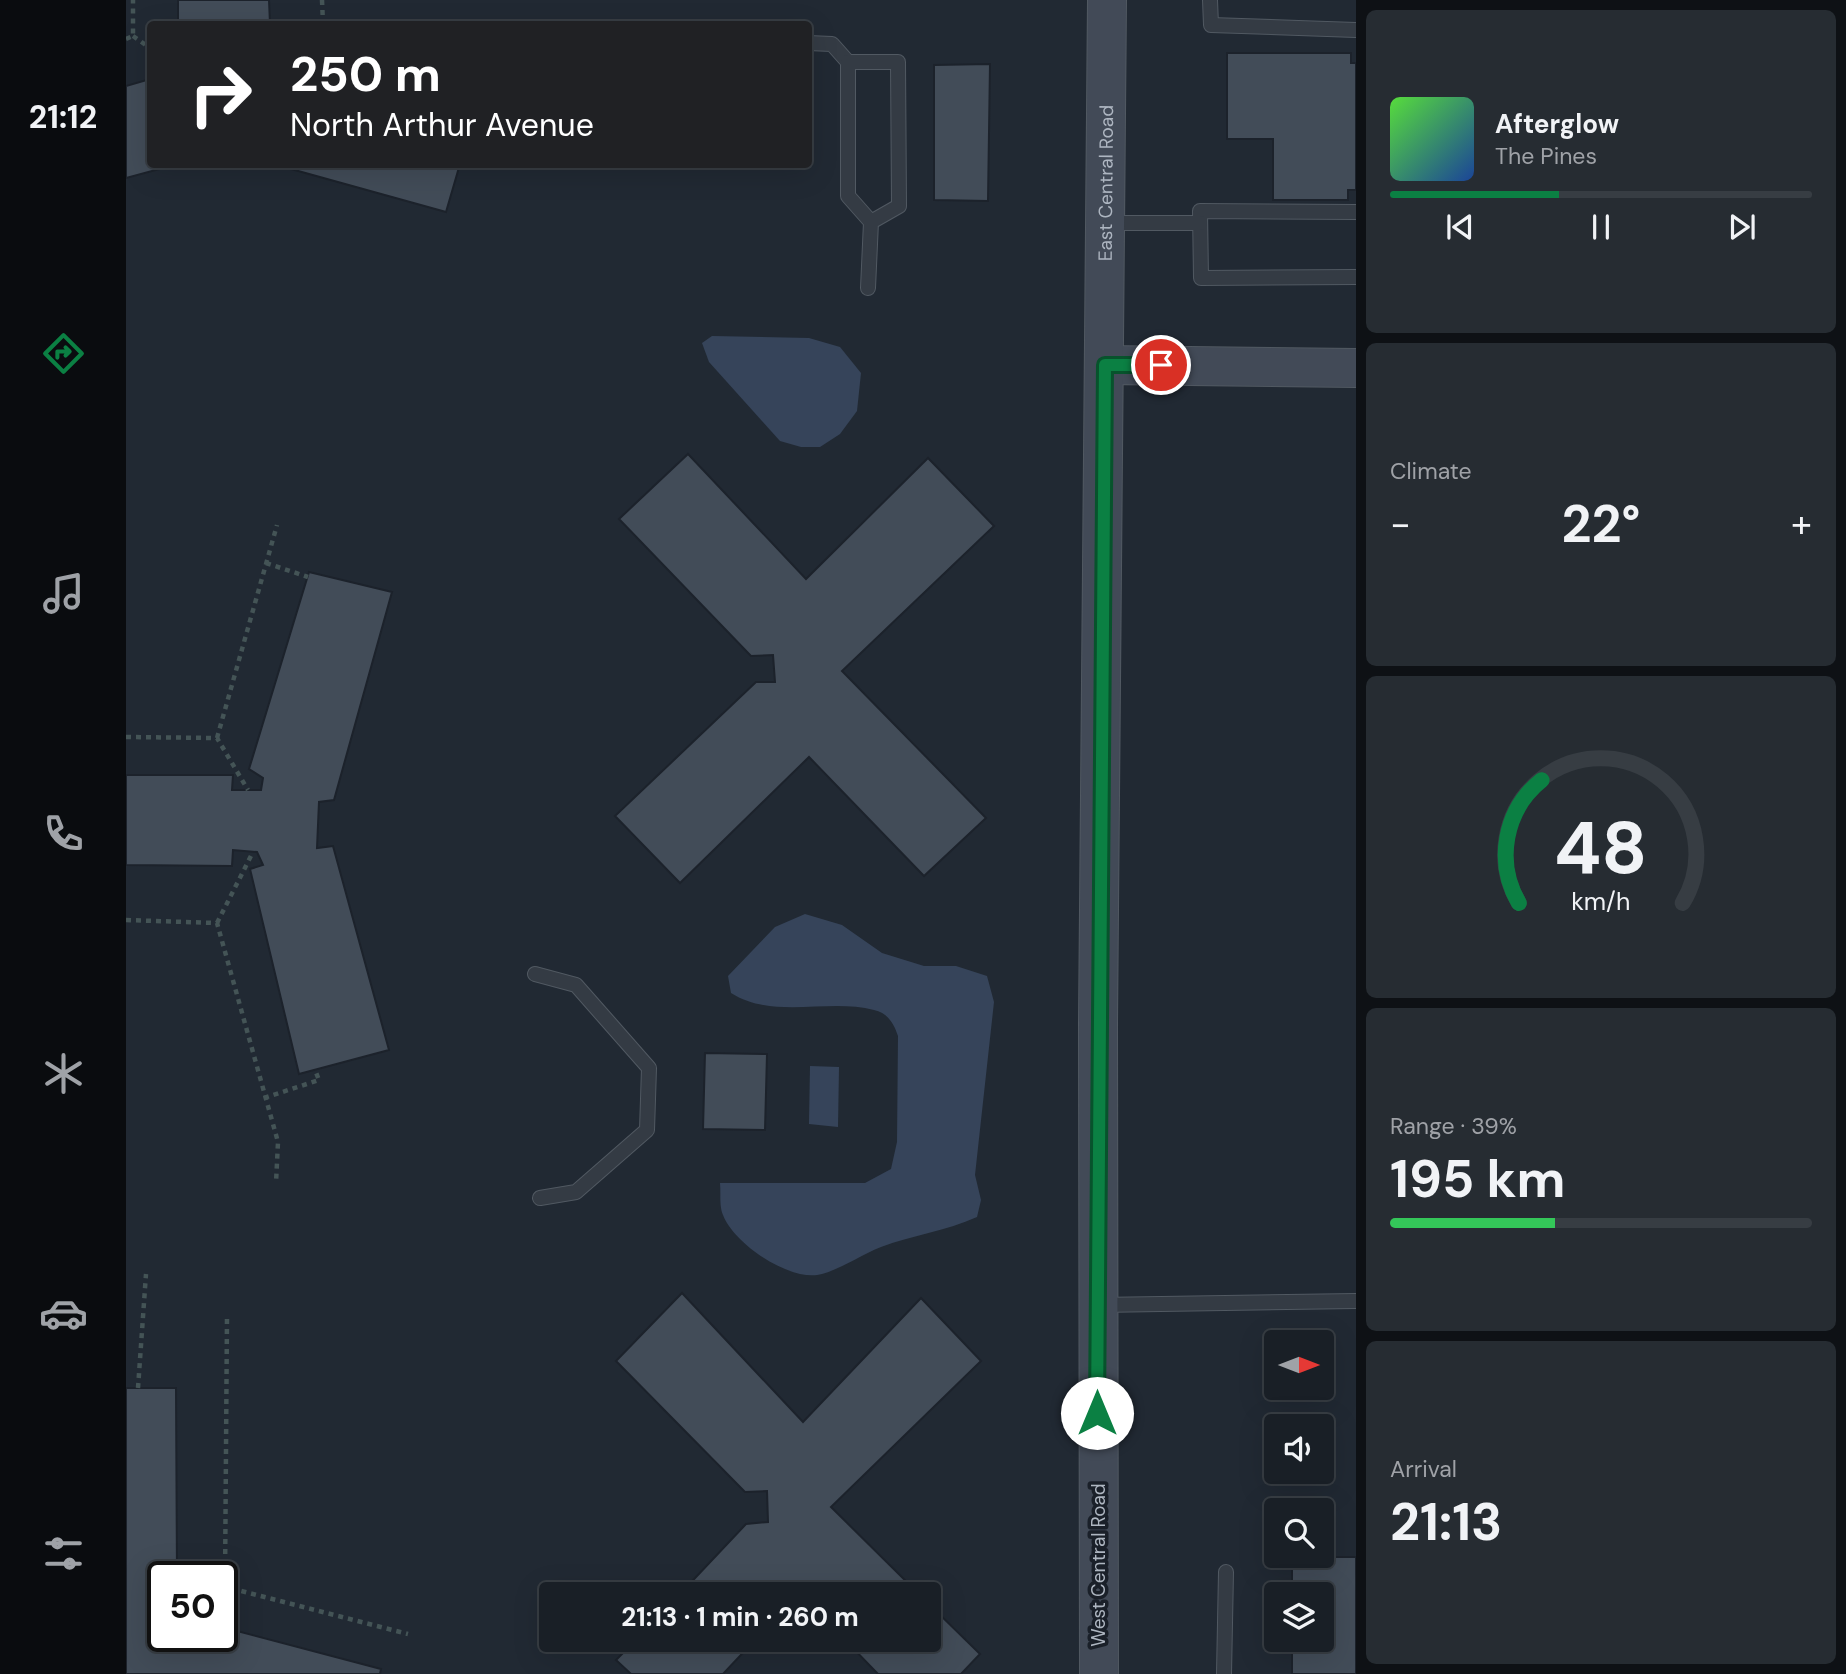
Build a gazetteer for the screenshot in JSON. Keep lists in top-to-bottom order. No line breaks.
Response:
{"streets":{"main road":["East Central Road","West Central Road"]},"crossings":[["East Central Road","West Central Road"]],"north":"right","page":{"tabs":"21:12","turn":["250 m","North Arthur Avenue"],"song":["Afterglow","The Pines"],"tile":["Climate",["Range · 39%","195 km"],["Arrival","21:13"]],"heat":["−","22°","+"],"limit":"50","trip":"21:13 · 1 min · 260 m","gauge":["48","km/h"]}}
